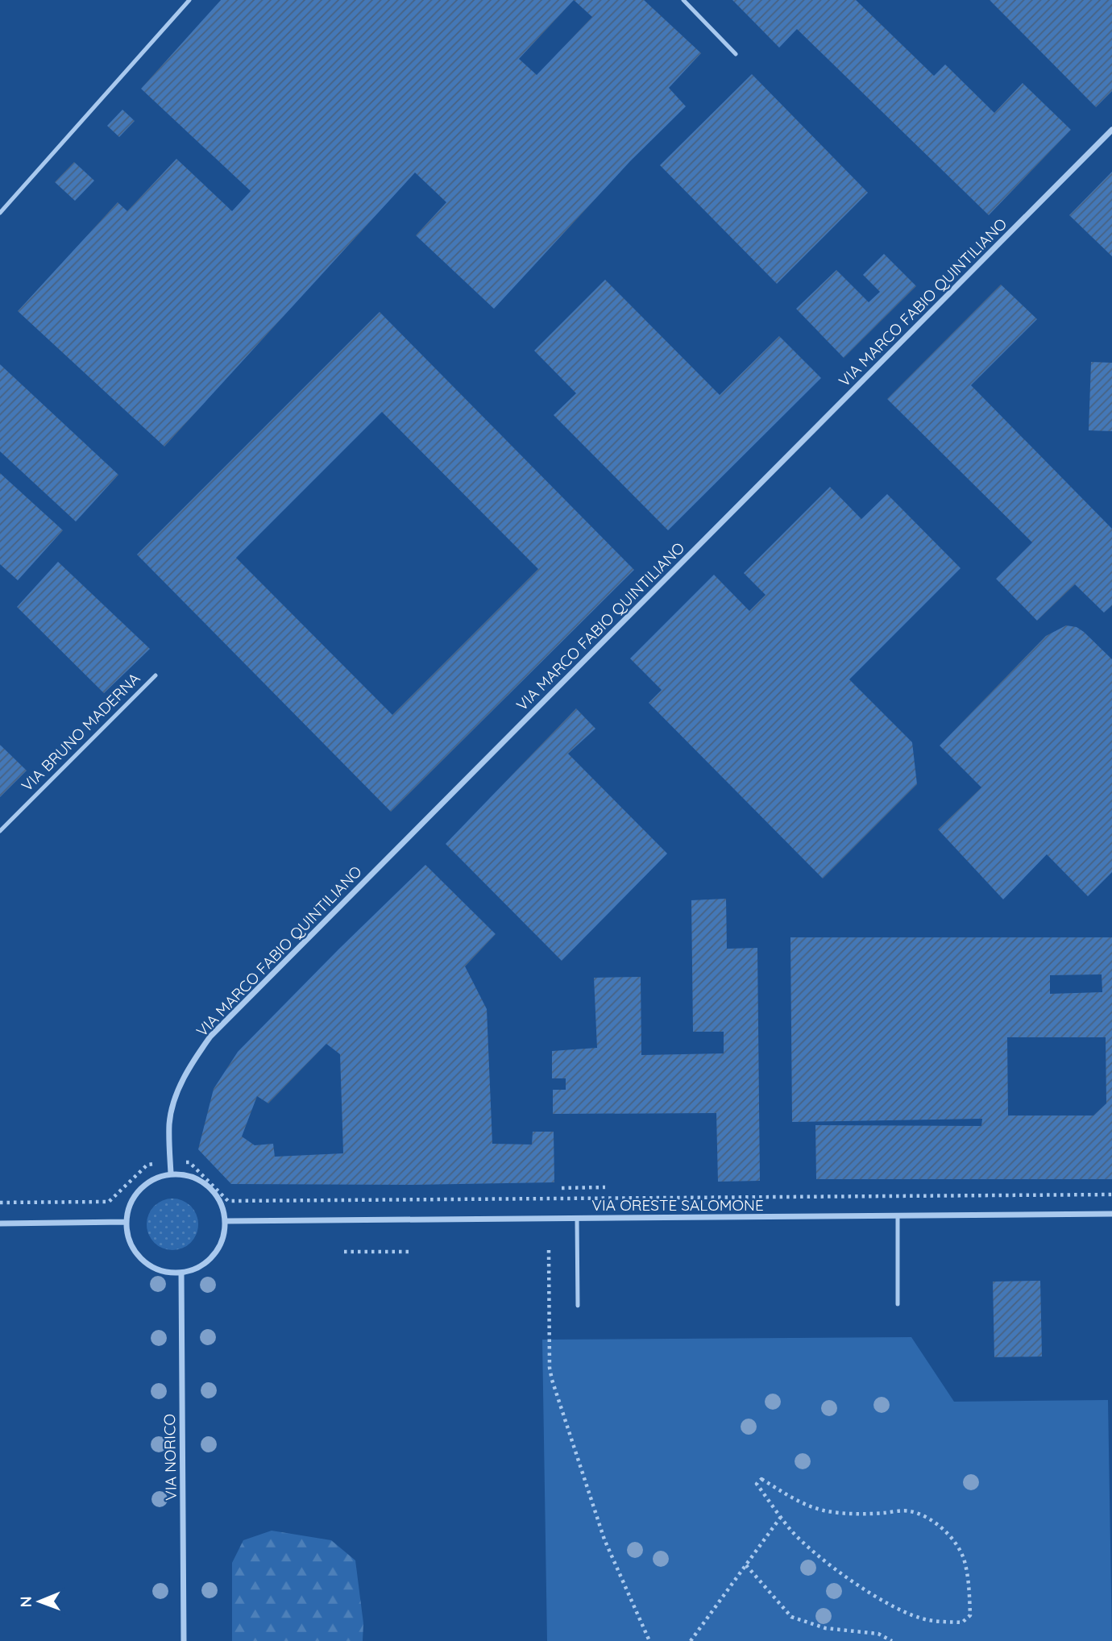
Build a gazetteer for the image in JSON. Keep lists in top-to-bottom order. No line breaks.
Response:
{"streets":{"street":["VIA MARCO FABIO QUINTILIANO","VIA ORESTE SALOMONE","VIA NORICO"],"lane":["VIA BRUNO MADERNA"]},"crossings":[["VIA MARCO FABIO QUINTILIANO","VIA ORESTE SALOMONE"],["VIA MARCO FABIO QUINTILIANO","VIA NORICO"],["VIA ORESTE SALOMONE","VIA NORICO"]],"north":"left"}
